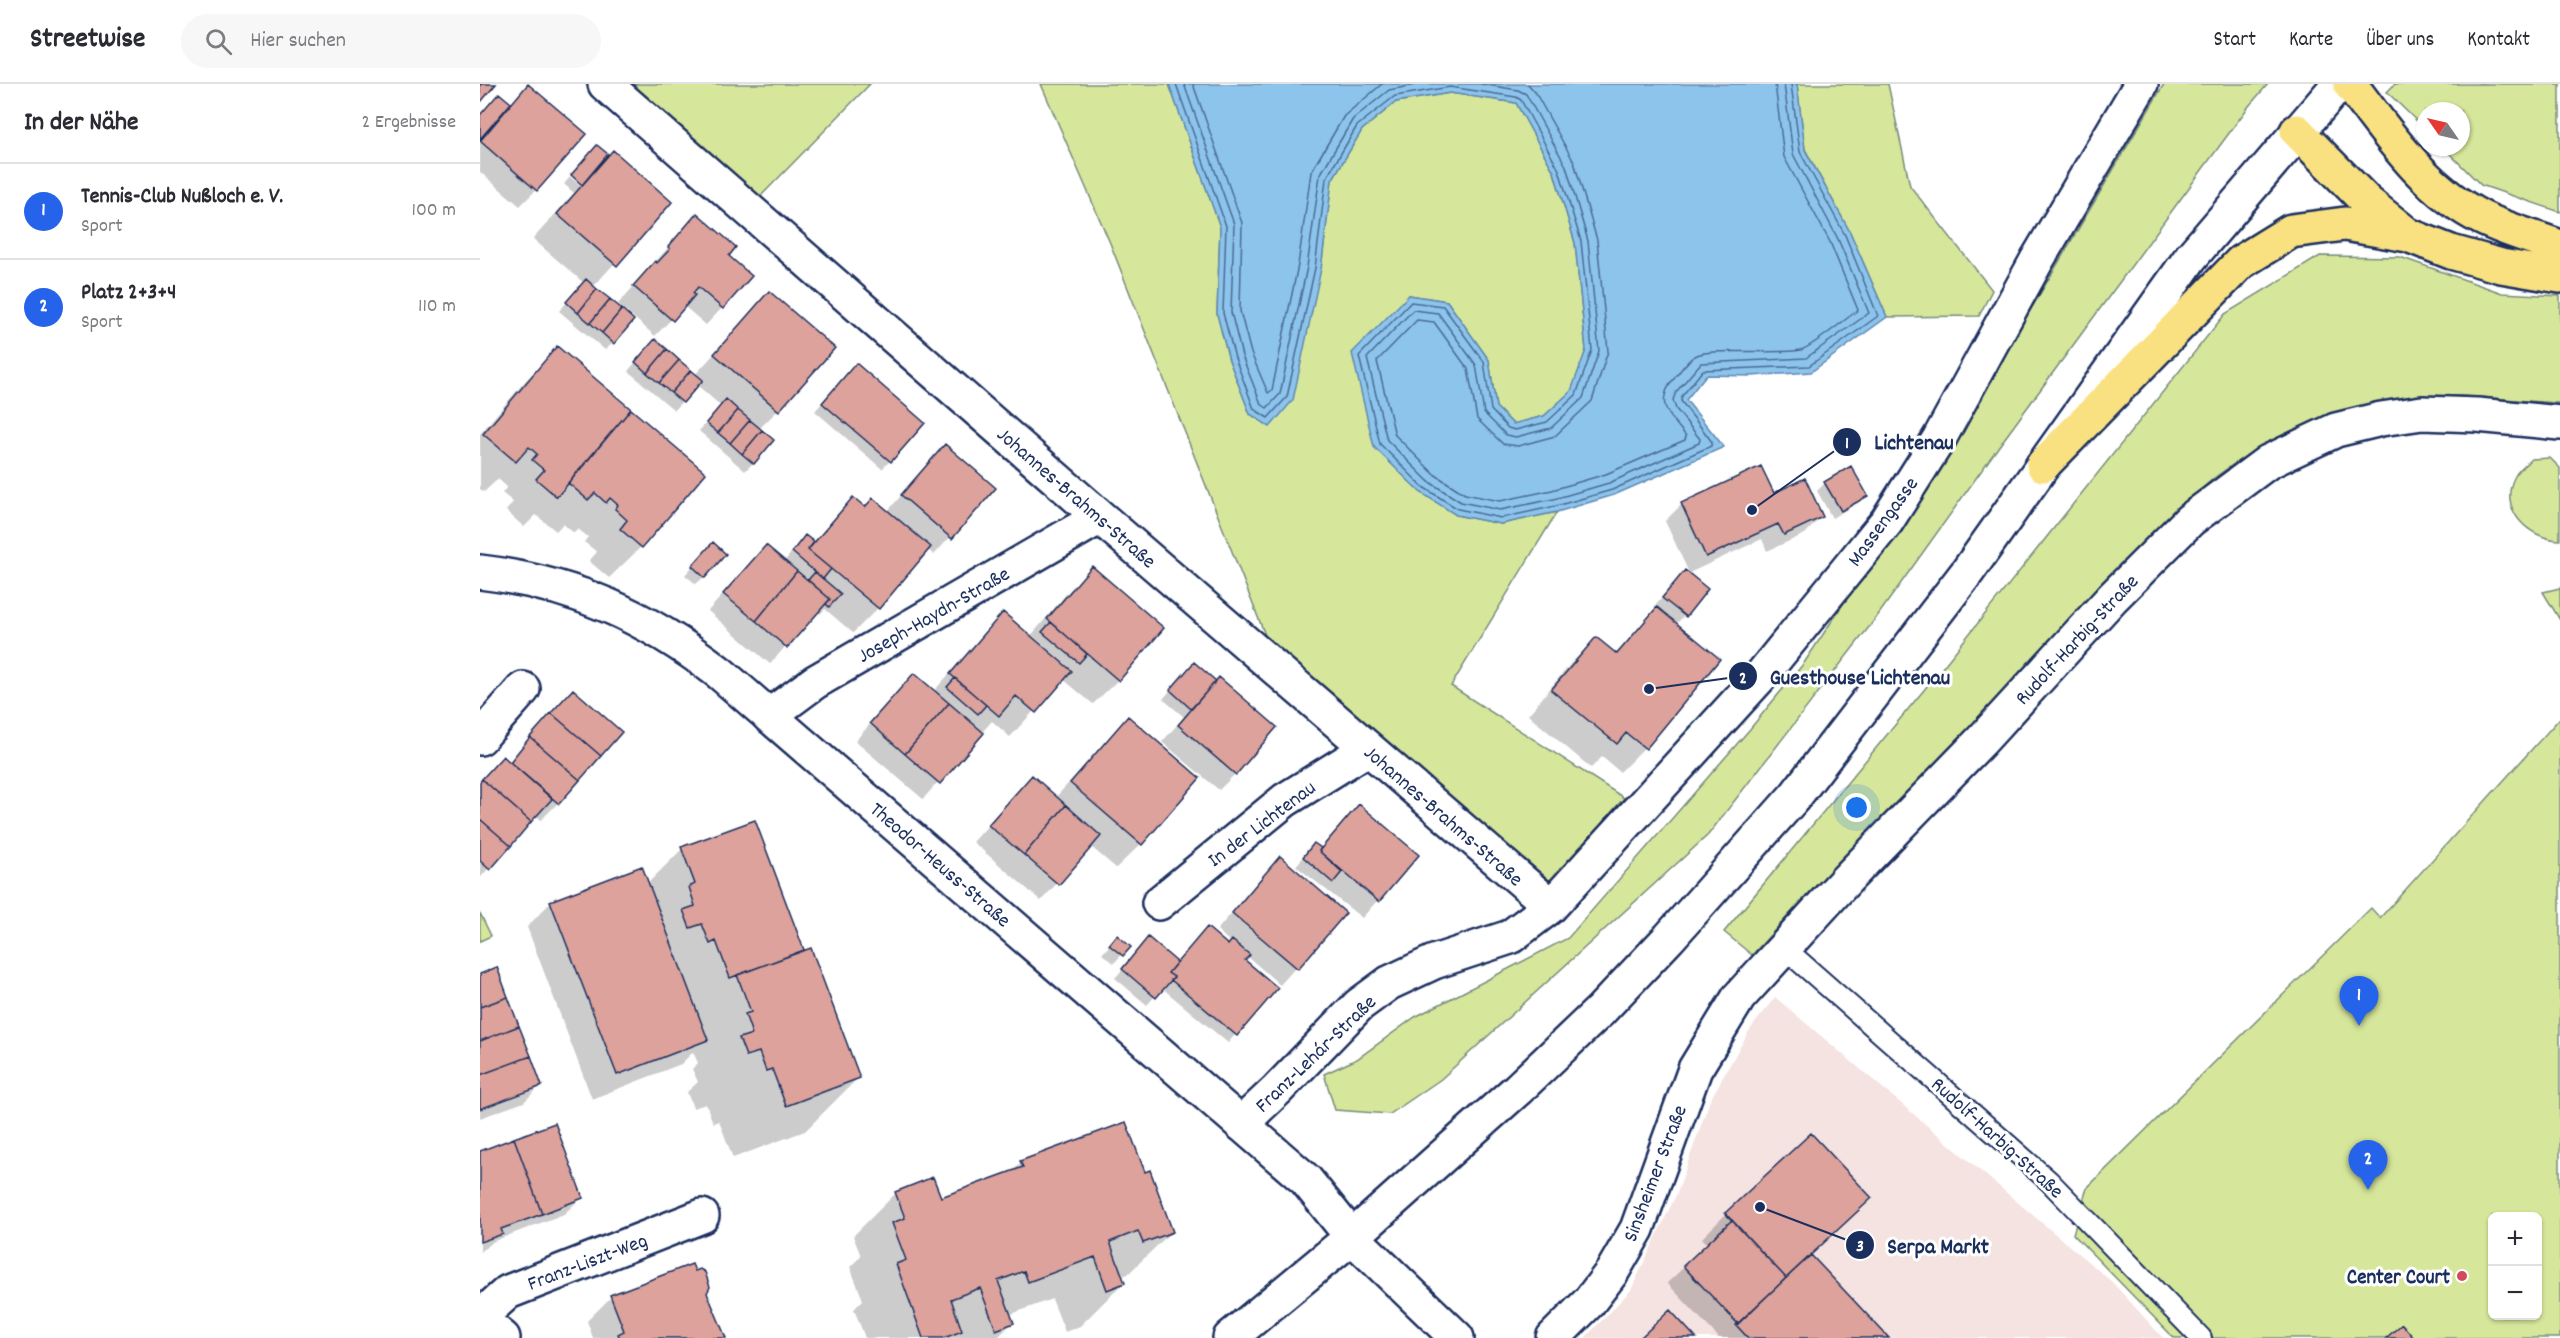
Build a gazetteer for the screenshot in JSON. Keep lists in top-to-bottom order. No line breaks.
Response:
{"streets":{"street":["Johannes-Brahms-Straße","Massengasse","Joseph-Haydn-Straße","Rudolf-Harbig-Straße","In der Lichtenau","Theodor-Heuss-Straße","Franz-Lehár-Straße","Sinsheimer Straße","Franz-Liszt-Weg"]},"crossings":[["Johannes-Brahms-Straße","Massengasse"],["Johannes-Brahms-Straße","Joseph-Haydn-Straße"],["Johannes-Brahms-Straße","In der Lichtenau"],["Johannes-Brahms-Straße","Franz-Lehár-Straße"],["Massengasse","Franz-Lehár-Straße"],["Joseph-Haydn-Straße","Theodor-Heuss-Straße"],["Rudolf-Harbig-Straße","Sinsheimer Straße"],["Theodor-Heuss-Straße","Franz-Lehár-Straße"]],"places":["Lichtenau","Guesthouse Lichtenau","Serpa Markt","Center Court"],"north":"top left","page":{"header":"Streetwise","search":"Hier suchen","nav":["Start","Karte","Über uns","Kontakt"],"heading":["In der Nähe","2 Ergebnisse"],"list":[{"mark":"1","name":"Tennis-Club Nußloch e. V.","note":"Sport","value":"100 m"},{"mark":"2","name":"Platz 2+3+4","note":"Sport","value":"110 m"}],"pins":["1","2"],"map_buttons":["+","−"]}}
